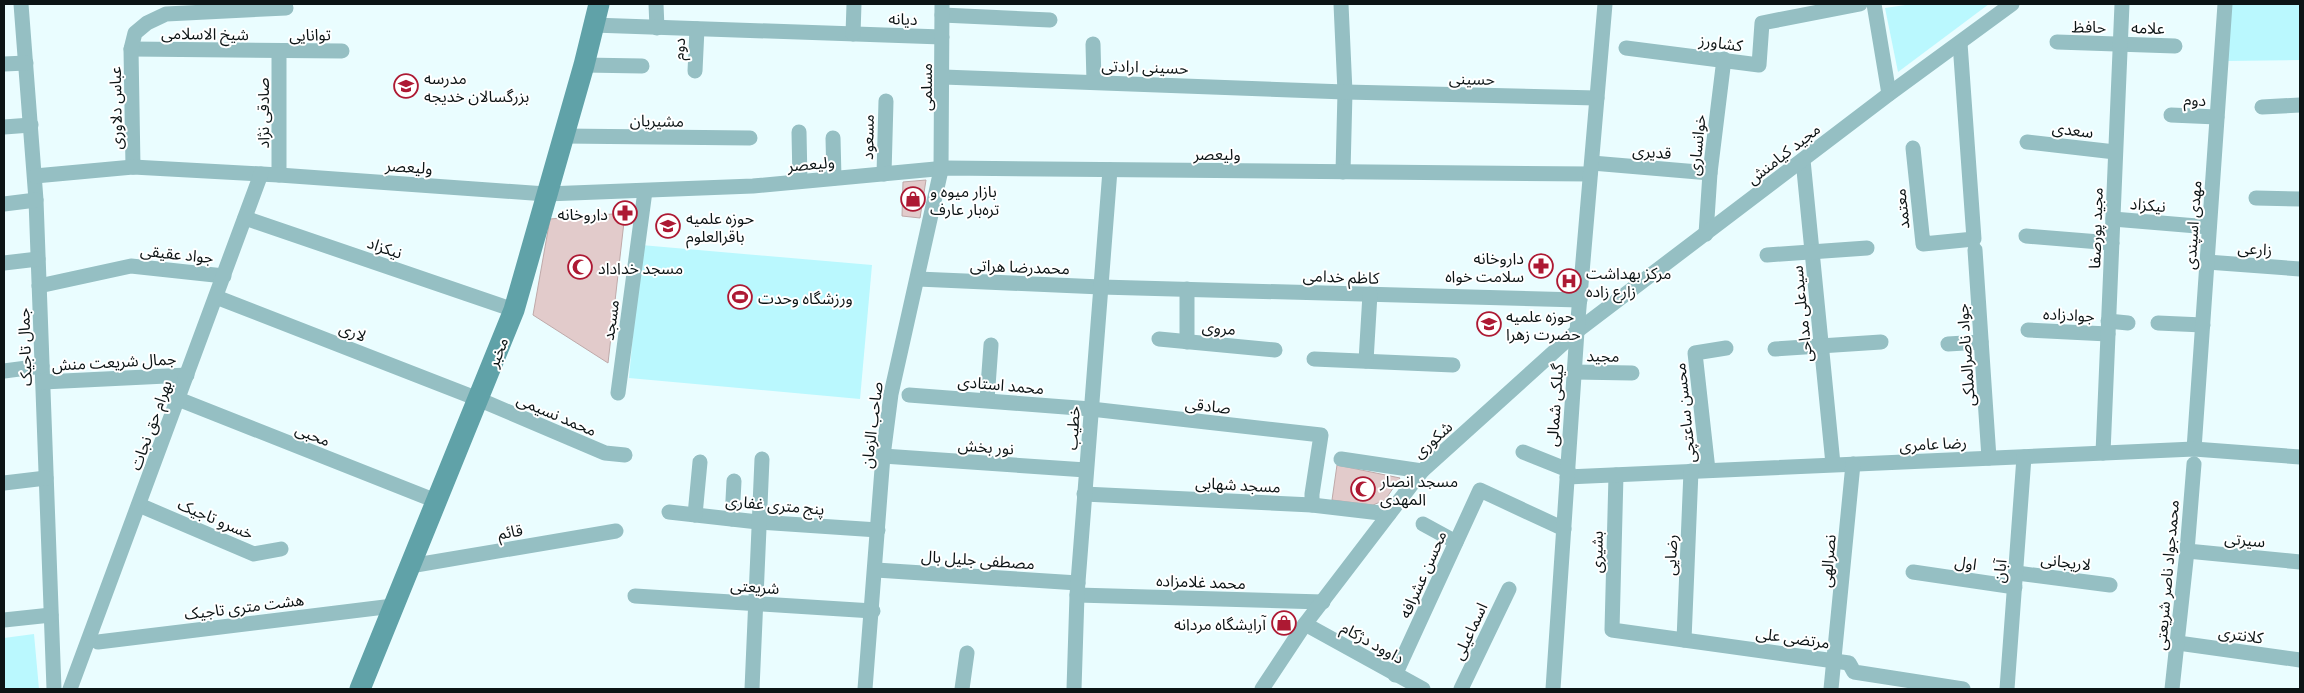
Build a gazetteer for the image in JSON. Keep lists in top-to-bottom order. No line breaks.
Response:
{"streets":{"main road":["مخبر"],"street":["دیانه","حافظ","علامه","شیخ الاسلامی","توانایی","کشاورز","دوم","حسینی ارادتی","حسینی","مسلمی","عباس دلاوری","صادقی نژاد","مشیریان","سعدی","مسعود","خوانساری","قدیری","ولیعصر","مجید کیامنش","نیکزاد","معتمد","مهدی اسپندی","مجید پورصفا","زارعی","جواد عقیقی","محمدرضا هراتی","کاظم خدامی","سیدعلی مداحی","جوادزاده","مسجد","مروی","لاری","جمال تاجیک","مجید","جواد ناصرالملکی","جمال شریعت منش","محمد استادی","صادقی","گيلکی شمالی","محسن ساعتچی","محمد نسیمی","بهرام حق نجات","صاحب الزمان","خطیب","محبی","شکوری","رضا عامری","نور بخش","مسجد شهابی","پنج متری غفاری","خسرو تاجیک","قائم","سیرتی","بشیری","رضایی","مصطفی جلیل بال","نصرالهی","لاریجانی","اول","آبان","محسن عشرافه","محمدجواد ناصر شریعتی","محمد غلامزاده","شریعتی","هشت متری تاجیک","اسماعیلی","کلانتری","مرتضی علی","داوود دژکام"]},"crossings":[["دیانه","دوم"],["دیانه","مسلمی"],["دیانه","مخبر"],["حافظ","علامه"],["حافظ","مجید پورصفا"],["علامه","مجید پورصفا"],["شیخ الاسلامی","توانایی"],["شیخ الاسلامی","عباس دلاوری"],["شیخ الاسلامی","صادقی نژاد"],["توانایی","صادقی نژاد"],["کشاورز","خوانساری"],["دوم","مهدی اسپندی"],["حسینی ارادتی","حسینی"],["حسینی ارادتی","مسلمی"],["حسینی","گيلکی شمالی"],["مسلمی","ولیعصر"],["مسلمی","صاحب الزمان"],["عباس دلاوری","ولیعصر"],["صادقی نژاد","ولیعصر"],["مشیریان","مخبر"],["سعدی","مجید پورصفا"],["مسعود","ولیعصر"],["خوانساری","قدیری"],["خوانساری","مجید کیامنش"],["قدیری","ولیعصر"],["قدیری","گيلکی شمالی"],["ولیعصر","مسجد"],["ولیعصر","جمال تاجیک"],["ولیعصر","مخبر"],["ولیعصر","گيلکی شمالی"],["ولیعصر","بهرام حق نجات"],["ولیعصر","صاحب الزمان"],["ولیعصر","خطیب"],["مجید کیامنش","سیدعلی مداحی"],["مجید کیامنش","جواد ناصرالملکی"],["مجید کیامنش","گيلکی شمالی"],["مجید کیامنش","شکوری"],["نیکزاد","مهدی اسپندی"],["نیکزاد","مجید پورصفا"],["نیکزاد","مخبر"],["نیکزاد","بهرام حق نجات"],["معتمد","جواد ناصرالملکی"],["مهدی اسپندی","زارعی"],["مهدی اسپندی","رضا عامری"],["مهدی اسپندی","محمدجواد ناصر شریعتی"],["مجید پورصفا","جوادزاده"],["مجید پورصفا","رضا عامری"],["جواد عقیقی","جمال تاجیک"],["جواد عقیقی","بهرام حق نجات"],["محمدرضا هراتی","کاظم خدامی"],["محمدرضا هراتی","صاحب الزمان"],["محمدرضا هراتی","خطیب"],["کاظم خدامی","گيلکی شمالی"],["کاظم خدامی","خطیب"],["سیدعلی مداحی","رضا عامری"],["لاری","مخبر"],["لاری","محمد نسیمی"],["لاری","بهرام حق نجات"],["جمال تاجیک","جمال شریعت منش"],["مخبر","محمد نسیمی"],["مخبر","محبی"],["مخبر","قائم"],["مخبر","هشت متری تاجیک"],["مجید","گيلکی شمالی"],["جواد ناصرالملکی","رضا عامری"],["جمال شریعت منش","بهرام حق نجات"],["محمد استادی","صادقی"],["محمد استادی","خطیب"],["صادقی","خطیب"],["صادقی","مسجد شهابی"],["گيلکی شمالی","شکوری"],["گيلکی شمالی","رضا عامری"],["گيلکی شمالی","محسن عشرافه"],["محسن ساعتچی","رضا عامری"],["بهرام حق نجات","محبی"],["بهرام حق نجات","خسرو تاجیک"],["صاحب الزمان","نور بخش"],["صاحب الزمان","پنج متری غفاری"],["صاحب الزمان","مصطفی جلیل بال"],["صاحب الزمان","شریعتی"],["خطیب","نور بخش"],["خطیب","مسجد شهابی"],["خطیب","مصطفی جلیل بال"],["خطیب","محمد غلامزاده"],["شکوری","مسجد شهابی"],["شکوری","محمد غلامزاده"],["شکوری","داوود دژکام"],["رضا عامری","بشیری"],["رضا عامری","رضایی"],["رضا عامری","نصرالهی"],["رضا عامری","آبان"],["رضا عامری","محمدجواد ناصر شریعتی"],["سیرتی","محمدجواد ناصر شریعتی"],["بشیری","مرتضی علی"],["رضایی","مرتضی علی"],["مصطفی جلیل بال","محمد غلامزاده"],["نصرالهی","مرتضی علی"],["لاریجانی","اول"],["لاریجانی","آبان"],["اول","آبان"],["محسن عشرافه","داوود دژکام"],["محمدجواد ناصر شریعتی","کلانتری"]],"places":{"school or university":["مدرسه بزرگسالان خدیجه","حوزه علمیه باقرالعلوم","حوزه علمیه حضرت زهرا"],"shop":["بازار میوه و تره‌بار عارف","آرایشگاه مردانه"],"pharmacy":["داروخانه","داروخانه سلامت خواه"],"mosque":["مسجد خداداد","مسجد انصار المهدی"],"hospital":["مرکز بهداشت زارع زاده"],"sports":["ورزشگاه وحدت"]}}
